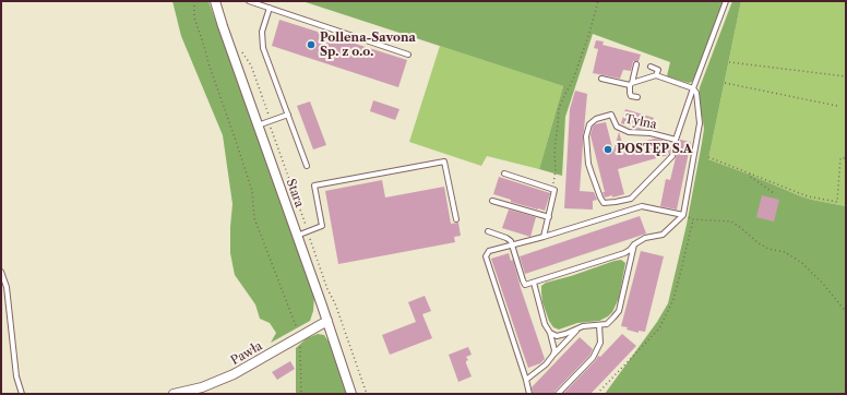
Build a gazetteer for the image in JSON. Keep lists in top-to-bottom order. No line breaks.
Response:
{"streets":{"street":["Stara","Pawła"],"lane":["Tylna"]},"crossings":[["Stara","Pawła"]],"places":["Pollena-Savona Sp. z o.o.","POSTĘP S.A"]}
